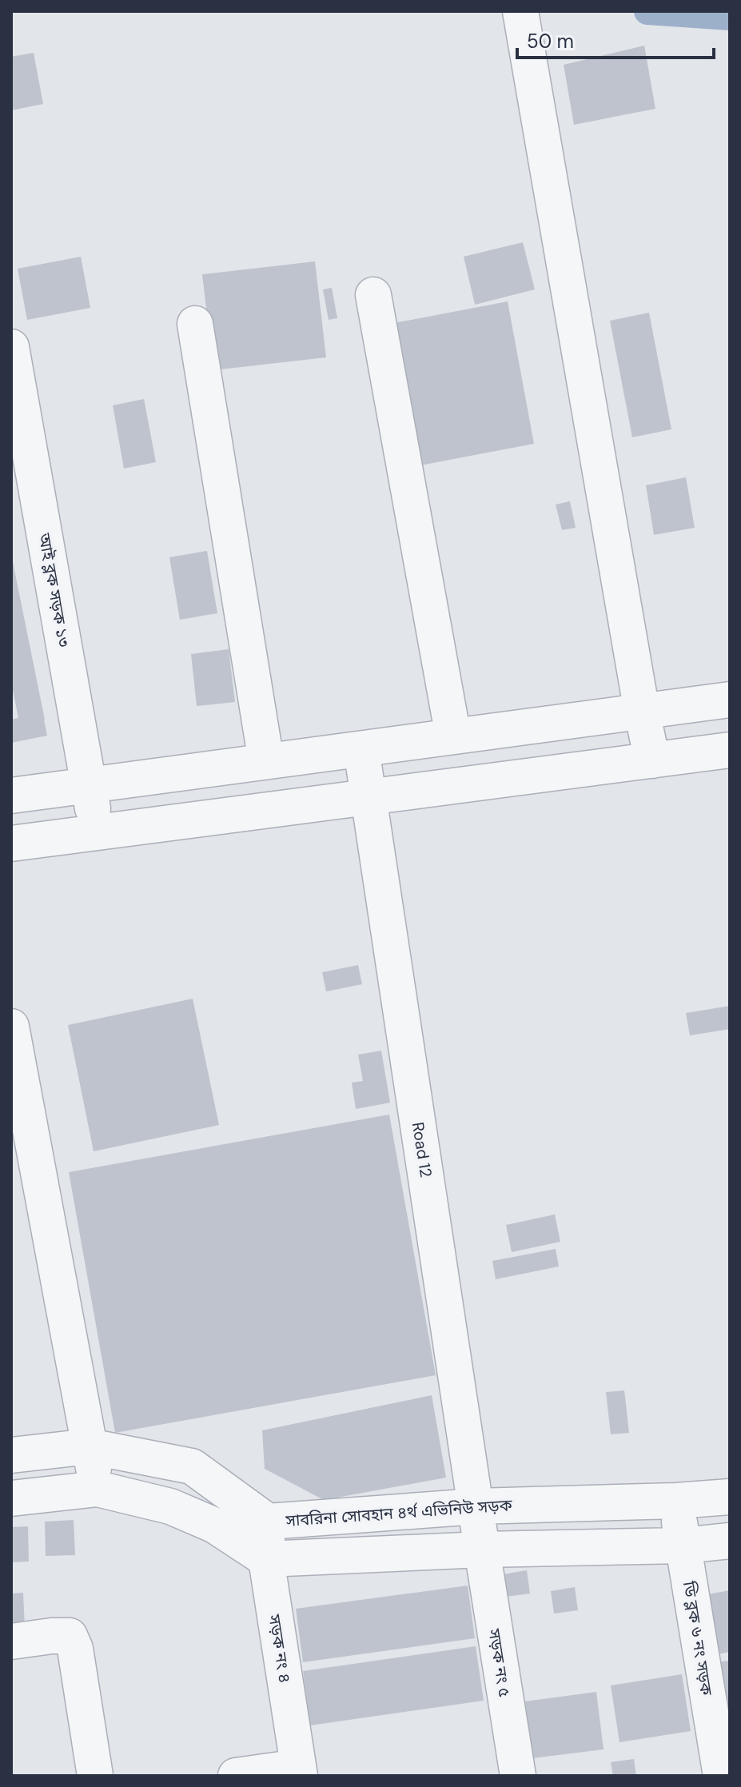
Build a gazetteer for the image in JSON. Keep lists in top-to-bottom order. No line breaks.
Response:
{"streets":{"street":["আই ব্লক সড়ক ১৩","Road 12","সাবরিনা সোবহান ৪র্থ এভিনিউ সড়ক","ডি ব্লক ৬ নং সড়ক","সড়ক নং ৪","সড়ক নং ৫"]},"crossings":[["Road 12","সাবরিনা সোবহান ৪র্থ এভিনিউ সড়ক"],["Road 12","সড়ক নং ৫"],["সাবরিনা সোবহান ৪র্থ এভিনিউ সড়ক","ডি ব্লক ৬ নং সড়ক"],["সাবরিনা সোবহান ৪র্থ এভিনিউ সড়ক","সড়ক নং ৪"]],"scale_bar":"50 m"}
